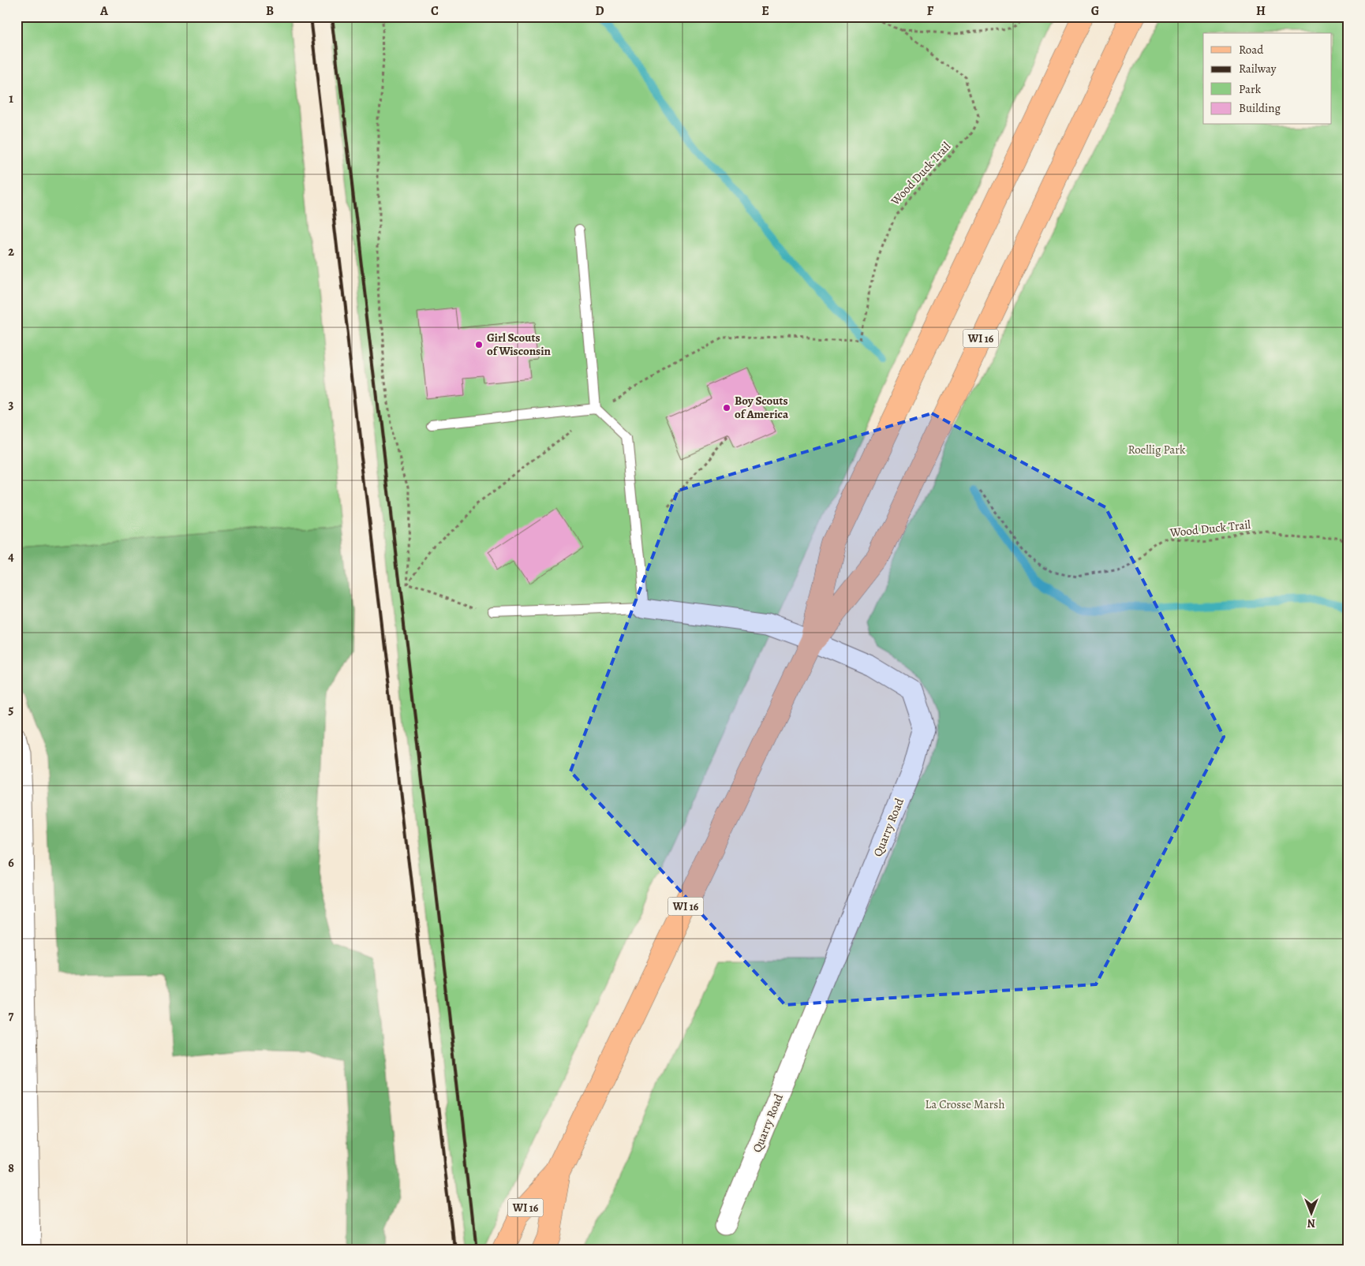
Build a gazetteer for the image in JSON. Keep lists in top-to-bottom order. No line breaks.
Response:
{"streets":{"main road":["WI 16"],"street":["Quarry Road"],"path":["Wood Duck Trail"]},"crossings":[["WI 16","Quarry Road"]],"parks":["Roellig Park","La Crosse Marsh"],"places":["Girl Scouts of Wisconsin","Boy Scouts of America"],"legend":["Road","Railway","Park","Building"],"north":"bottom","grid":{"columns":["A","B","C","D","E","F","G","H"],"rows":["1","2","3","4","5","6","7","8"]}}
